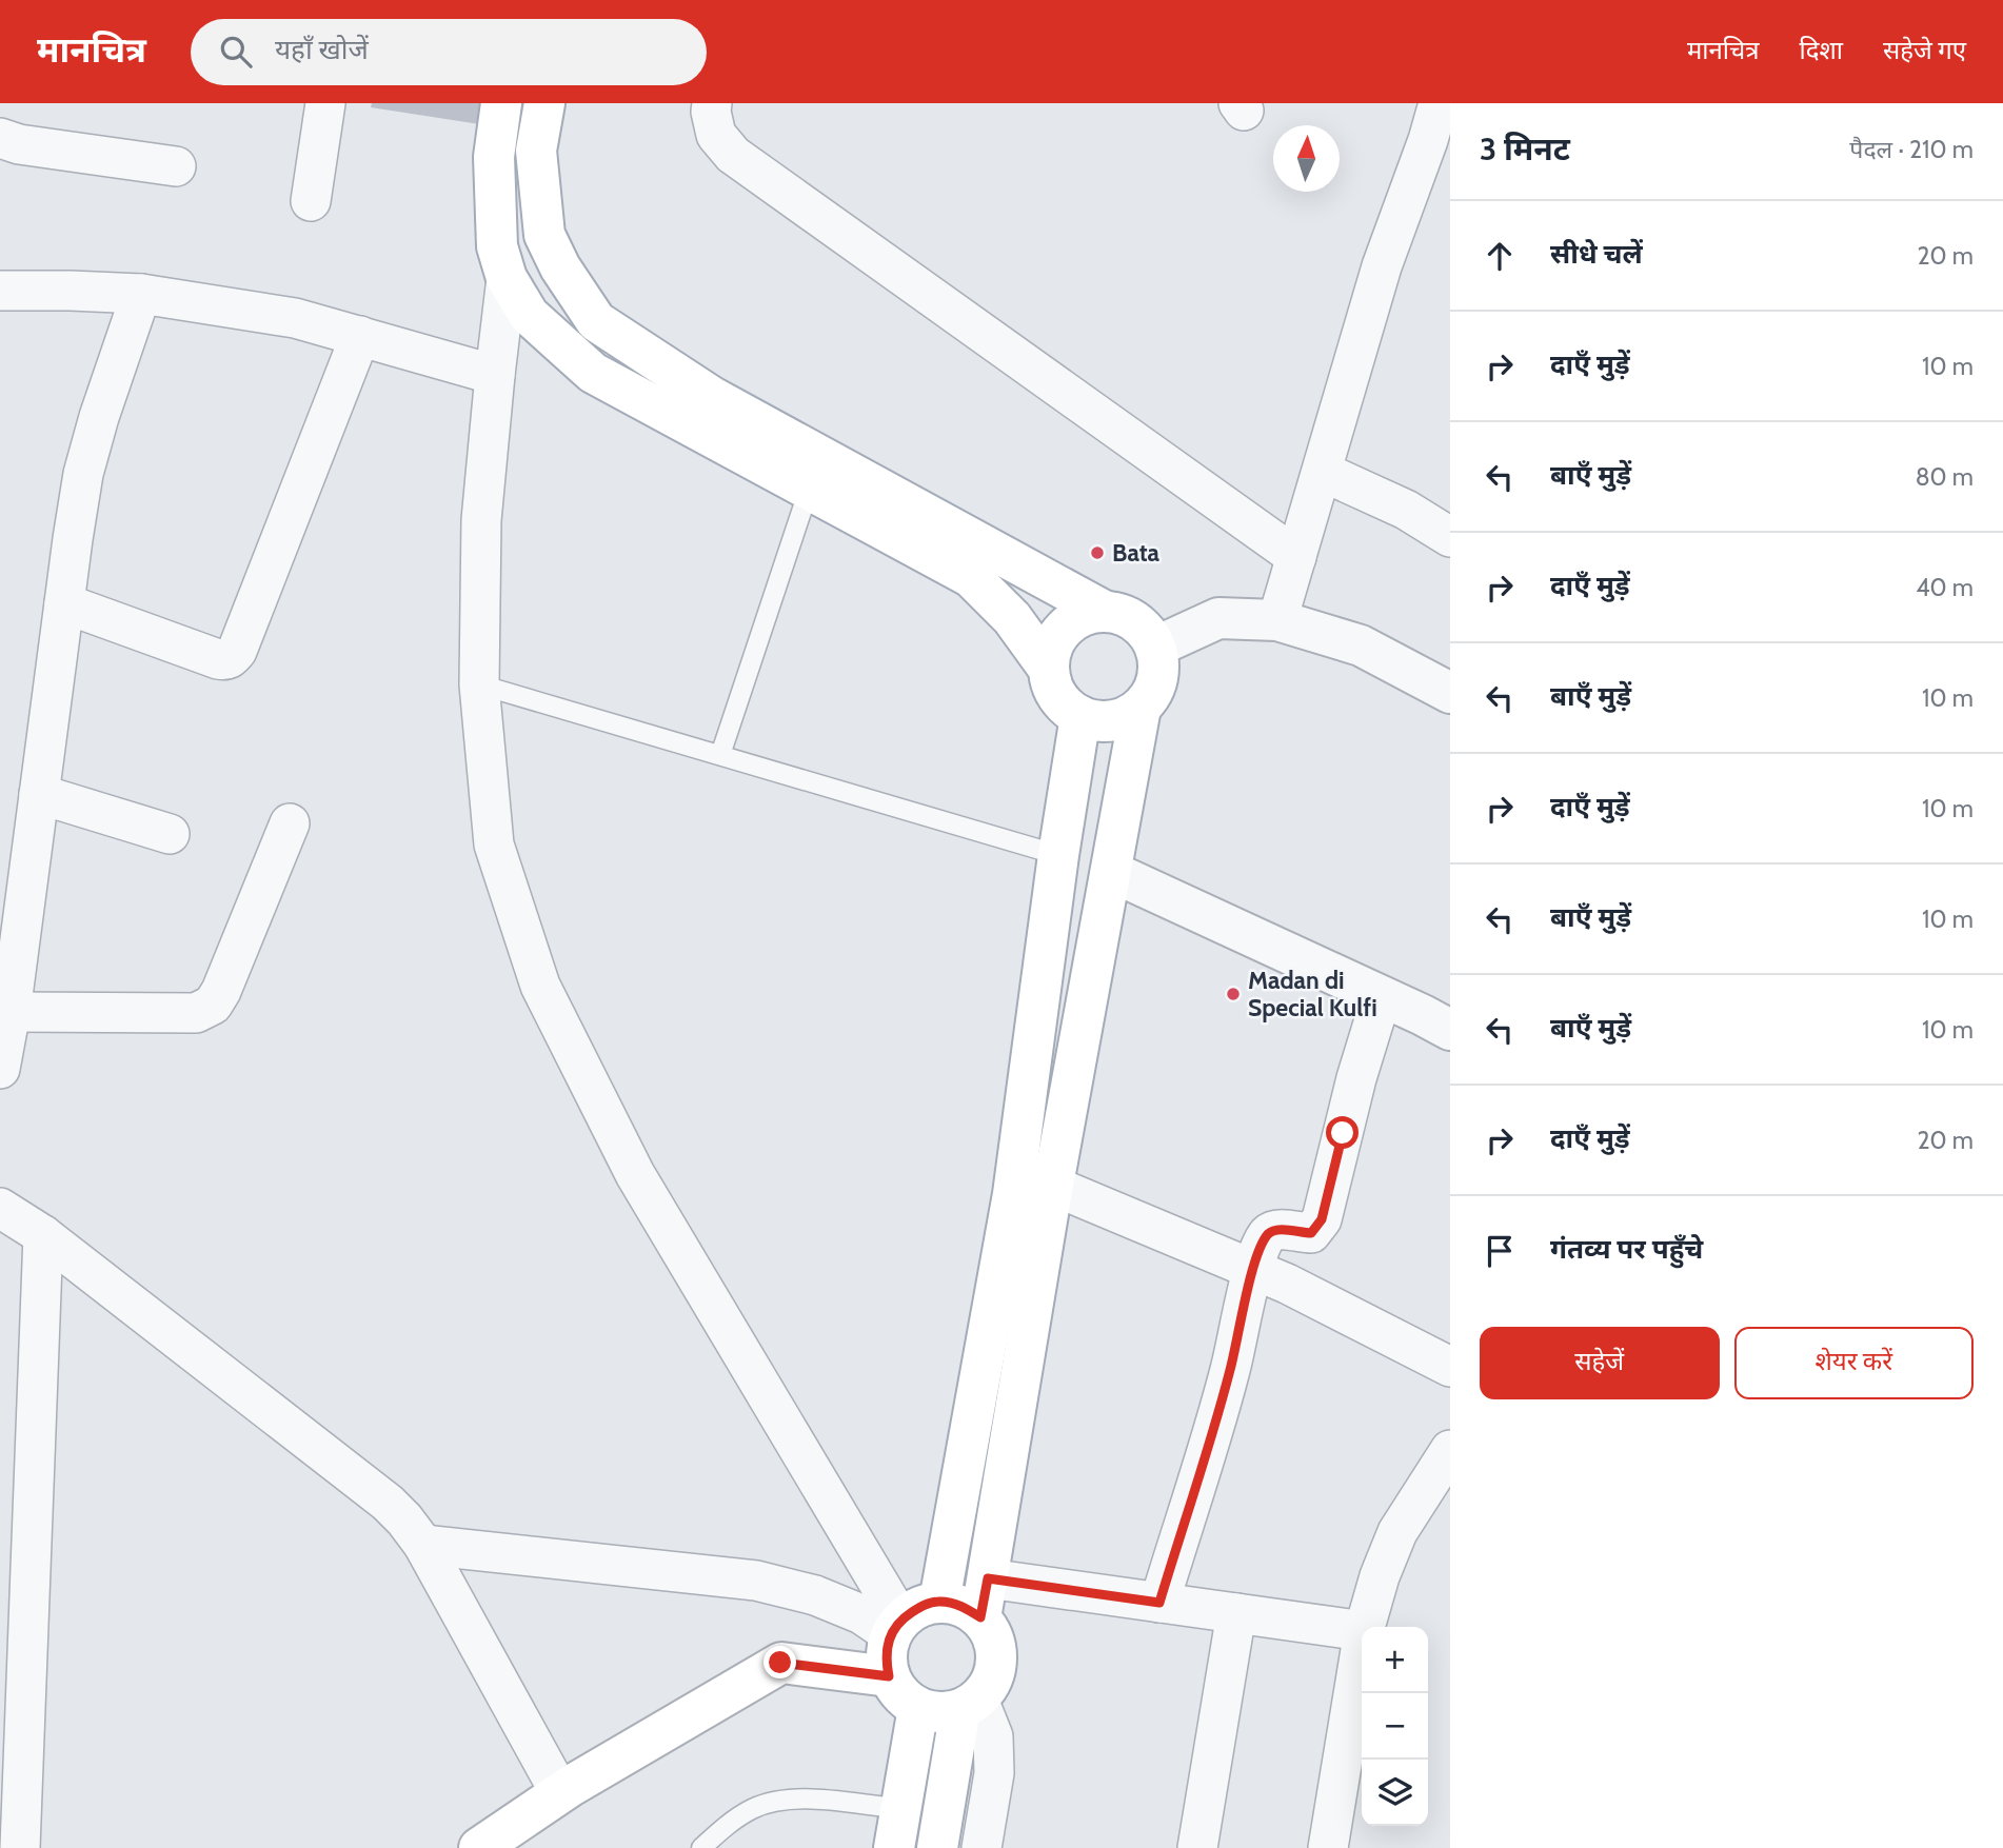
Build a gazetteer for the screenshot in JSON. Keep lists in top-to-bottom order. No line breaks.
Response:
{"places":["Bata","Madan di Special Kulfi"],"north":"top","page":{"header":"मानचित्र","search":"यहाँ खोजें","nav":["मानचित्र","दिशा","सहेजे गए"],"heading":["3 मिनट","पैदल · 210 m"],"list":[["सीधे चलें","20 m"],["दाएँ मुड़ें","10 m"],["बाएँ मुड़ें","80 m"],["दाएँ मुड़ें","40 m"],["बाएँ मुड़ें","10 m"],["दाएँ मुड़ें","10 m"],["बाएँ मुड़ें","10 m"],["बाएँ मुड़ें","10 m"],["दाएँ मुड़ें","20 m"],"गंतव्य पर पहुँचे"],"buttons":["सहेजें","शेयर करें"],"map_buttons":["+","−"]}}
